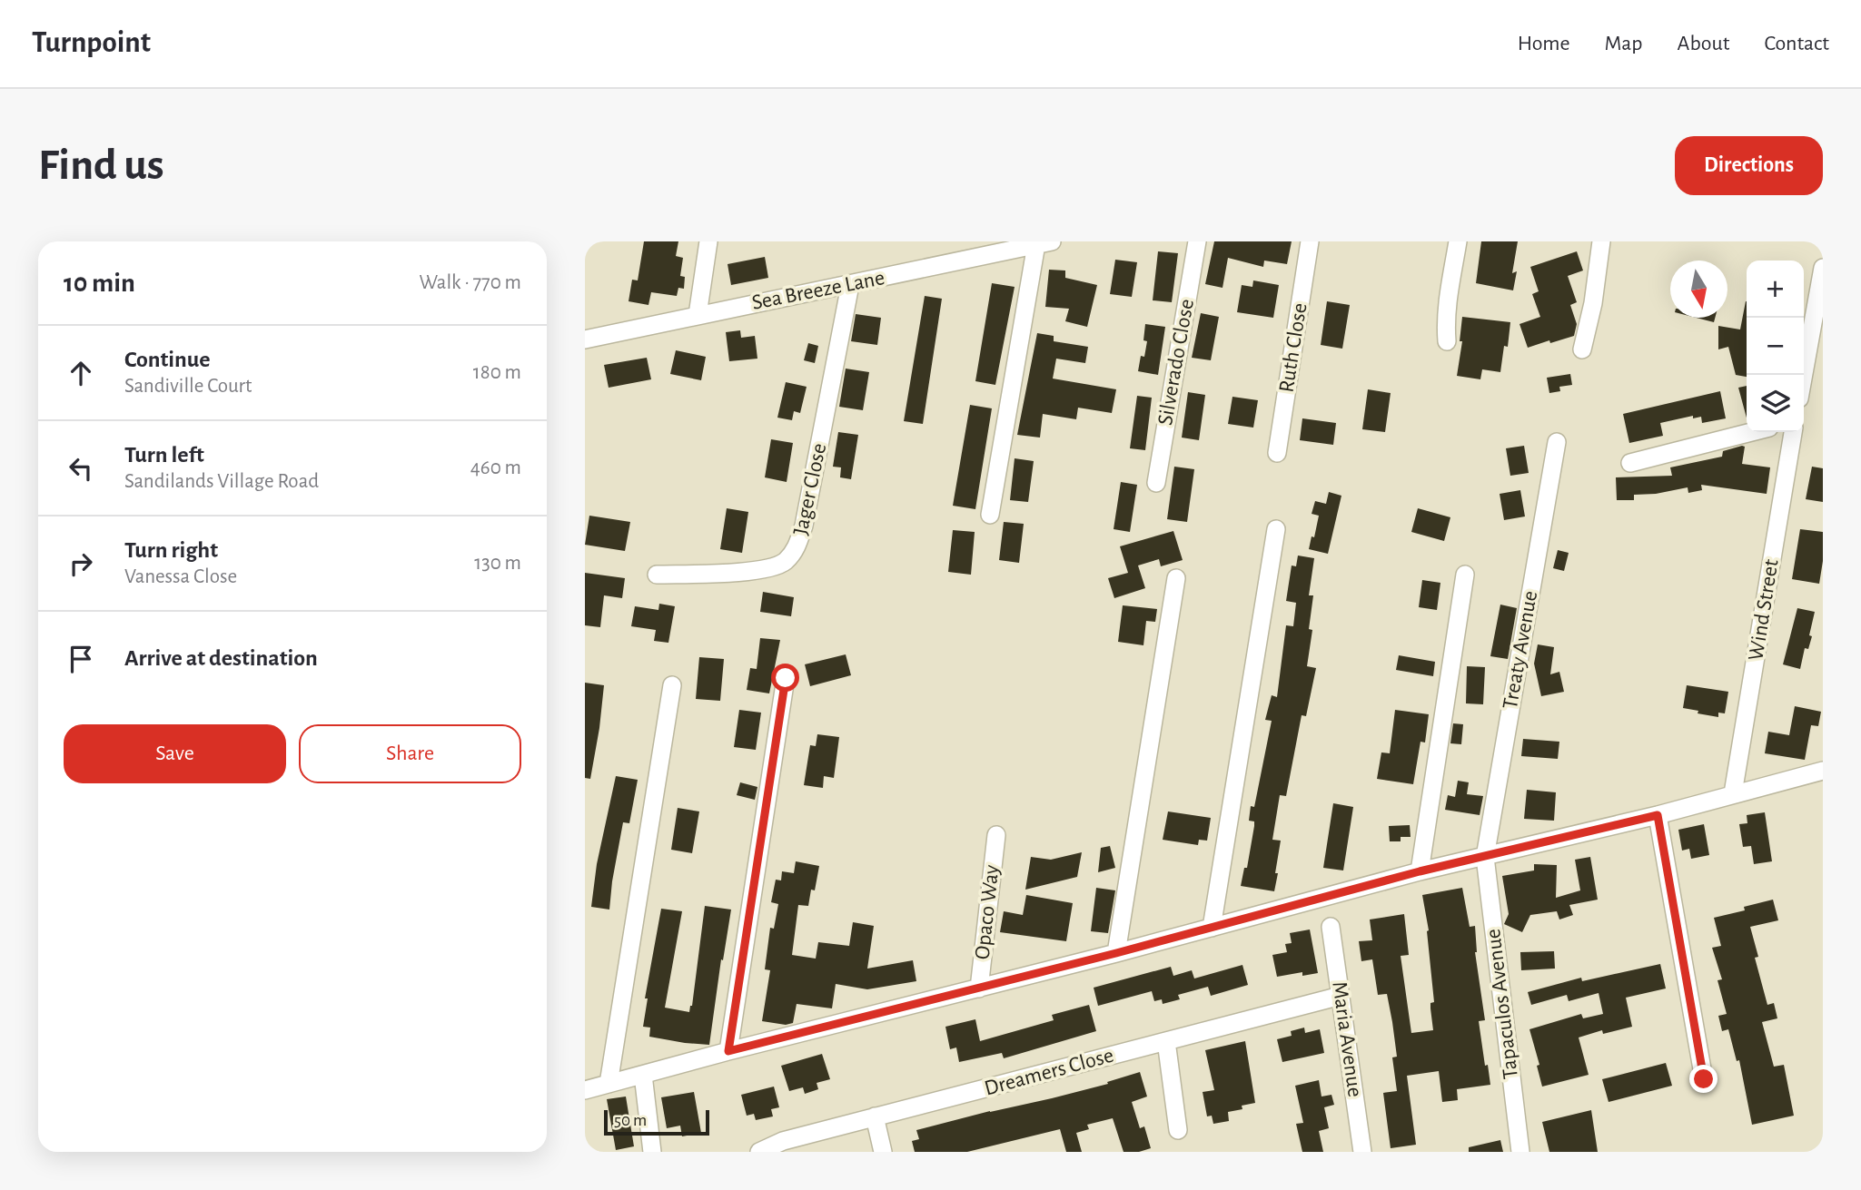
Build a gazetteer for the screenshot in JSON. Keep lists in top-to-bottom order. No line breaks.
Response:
{"streets":{"street":["Sea Breeze Lane","Ruth Close","Silverado Close","Jager Close","Wind Street","Treaty Avenue","Opaco Way","Tapaculos Avenue","Maria Avenue","Dreamers Close"]},"crossings":[["Sea Breeze Lane","Jager Close"],["Treaty Avenue","Tapaculos Avenue"],["Maria Avenue","Dreamers Close"]],"scale_bar":"50 m","north":"bottom","page":{"header":"Turnpoint","nav":["Home","Map","About","Contact"],"buttons":["Directions",["Save","Share"]],"title":"Find us","heading":["10 min","Walk · 770 m"],"map_buttons":["+","−"],"list":[["Continue","Sandiville Court","180 m"],["Turn left","Sandilands Village Road","460 m"],["Turn right","Vanessa Close","130 m"],"Arrive at destination"],"scale":"50 m"}}
